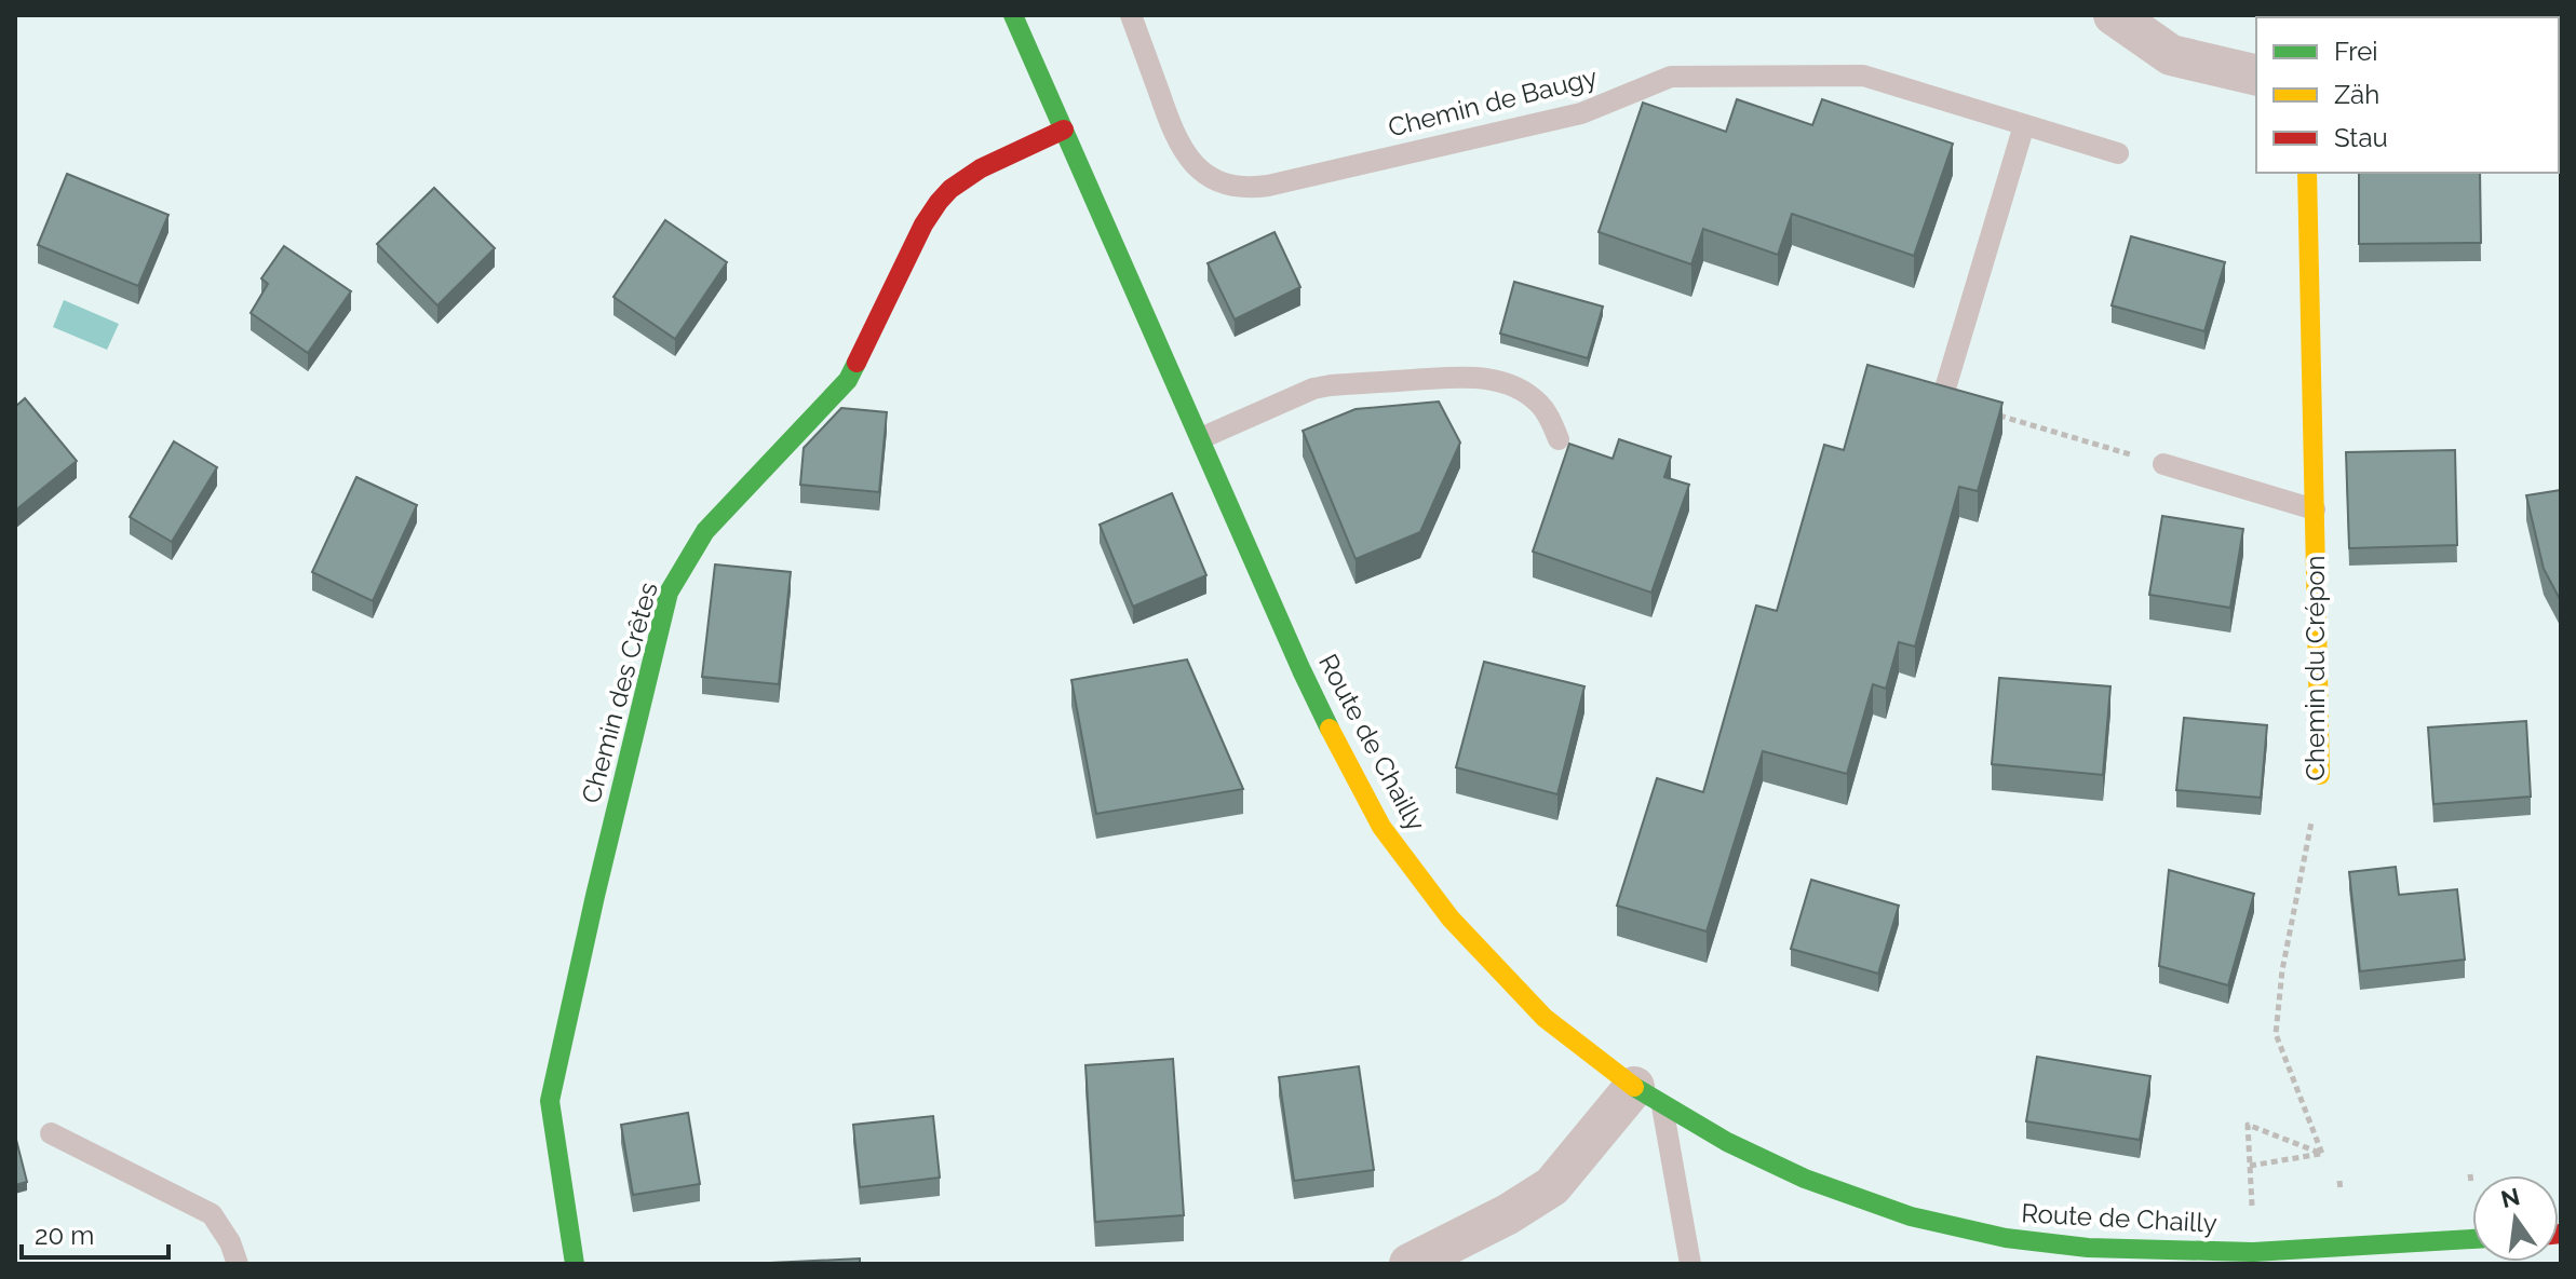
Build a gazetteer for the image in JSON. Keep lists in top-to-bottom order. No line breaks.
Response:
{"streets":{"main road":["Chemin du Crépon","Chemin des Crêtes","Route de Chailly"],"lane":["Chemin de Baugy"]},"crossings":[["Chemin des Crêtes","Route de Chailly"]],"legend":["Frei","Zäh","Stau"],"scale_bar":"20 m","north":"top"}
